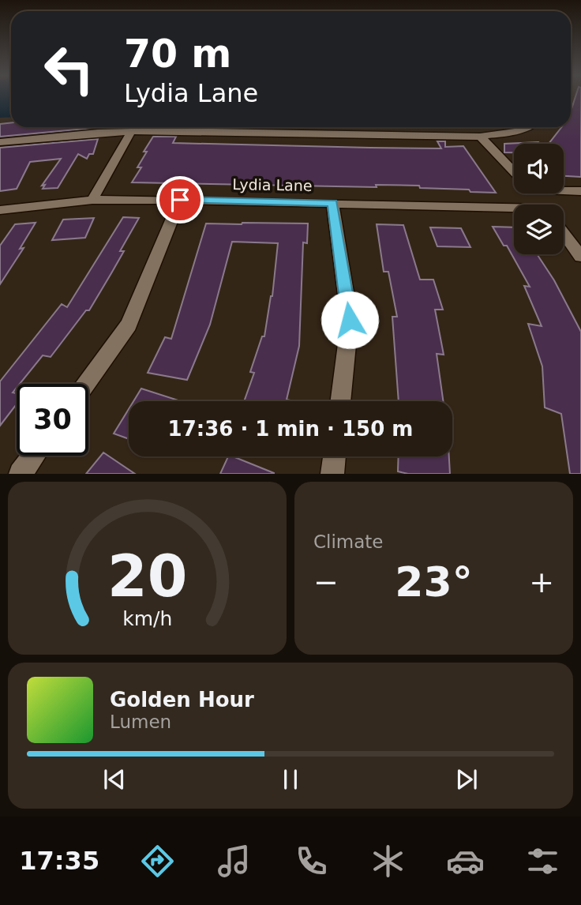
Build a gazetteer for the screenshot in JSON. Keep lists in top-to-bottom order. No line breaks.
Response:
{"streets":{"street":["Lydia Lane"]},"page":{"turn":["70 m","Lydia Lane"],"limit":"30","trip":"17:36 · 1 min · 150 m","tile":"Climate","heat":["−","23°","+"],"song":["Golden Hour","Lumen"],"tabs":"17:35","gauge":["20","km/h"]}}
